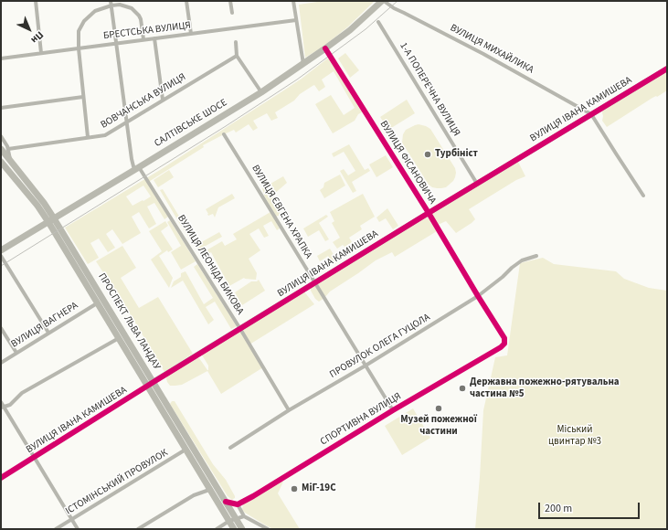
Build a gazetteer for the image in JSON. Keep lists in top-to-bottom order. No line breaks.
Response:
{"streets":{"main road":["САЛТІВСЬКЕ ШОСЕ","ПРОСПЕКТ ЛЬВА ЛАНДАУ"],"street":["БРЕСТСЬКА ВУЛИЦЯ","ВУЛИЦЯ МИХАЙЛИКА","1-А ПОПЕРЕЧНА ВУЛИЦЯ","ВОВЧАНСЬКА ВУЛИЦЯ","ВУЛИЦЯ ІВАНА КАМИШЕВА","ВУЛИЦЯ ФІСАНОВИЧА","ВУЛИЦЯ ЄВГЕНА ХРАПКА","ВУЛИЦЯ ЛЕОНІДА БИКОВА","ВУЛИЦЯ ВАГНЕРА","ПРОВУЛОК ОЛЕГА ГУЦОЛА","СПОРТИВНА ВУЛИЦЯ","ІСТОМІНСЬКИЙ ПРОВУЛОК"]},"crossings":[["БРЕСТСЬКА ВУЛИЦЯ","ВУЛИЦЯ ЛЕОНІДА БИКОВА"],["ВУЛИЦЯ МИХАЙЛИКА","ВУЛИЦЯ ІВАНА КАМИШЕВА"],["ВУЛИЦЯ МИХАЙЛИКА","САЛТІВСЬКЕ ШОСЕ"],["1-А ПОПЕРЕЧНА ВУЛИЦЯ","ВУЛИЦЯ ІВАНА КАМИШЕВА"],["ВОВЧАНСЬКА ВУЛИЦЯ","ВУЛИЦЯ ЛЕОНІДА БИКОВА"],["ВУЛИЦЯ ІВАНА КАМИШЕВА","ВУЛИЦЯ ФІСАНОВИЧА"],["ВУЛИЦЯ ІВАНА КАМИШЕВА","ВУЛИЦЯ ЄВГЕНА ХРАПКА"],["ВУЛИЦЯ ІВАНА КАМИШЕВА","ВУЛИЦЯ ЛЕОНІДА БИКОВА"],["ВУЛИЦЯ ІВАНА КАМИШЕВА","ПРОСПЕКТ ЛЬВА ЛАНДАУ"],["САЛТІВСЬКЕ ШОСЕ","ВУЛИЦЯ ФІСАНОВИЧА"],["САЛТІВСЬКЕ ШОСЕ","ВУЛИЦЯ ЛЕОНІДА БИКОВА"],["САЛТІВСЬКЕ ШОСЕ","ПРОСПЕКТ ЛЬВА ЛАНДАУ"],["ВУЛИЦЯ ФІСАНОВИЧА","ПРОВУЛОК ОЛЕГА ГУЦОЛА"],["ВУЛИЦЯ ФІСАНОВИЧА","СПОРТИВНА ВУЛИЦЯ"],["ВУЛИЦЯ ЄВГЕНА ХРАПКА","ПРОВУЛОК ОЛЕГА ГУЦОЛА"],["ВУЛИЦЯ ЄВГЕНА ХРАПКА","СПОРТИВНА ВУЛИЦЯ"],["ВУЛИЦЯ ЛЕОНІДА БИКОВА","ПРОВУЛОК ОЛЕГА ГУЦОЛА"],["ПРОСПЕКТ ЛЬВА ЛАНДАУ","ВУЛИЦЯ ВАГНЕРА"],["ПРОСПЕКТ ЛЬВА ЛАНДАУ","ІСТОМІНСЬКИЙ ПРОВУЛОК"]],"parks":["Міський цвинтар №3"],"places":["Турбініст","Державна пожежно-рятувальна частина №5","Музей пожежної частини","МіГ-19С"],"scale_bar":"200 m","north":"bottom right"}
